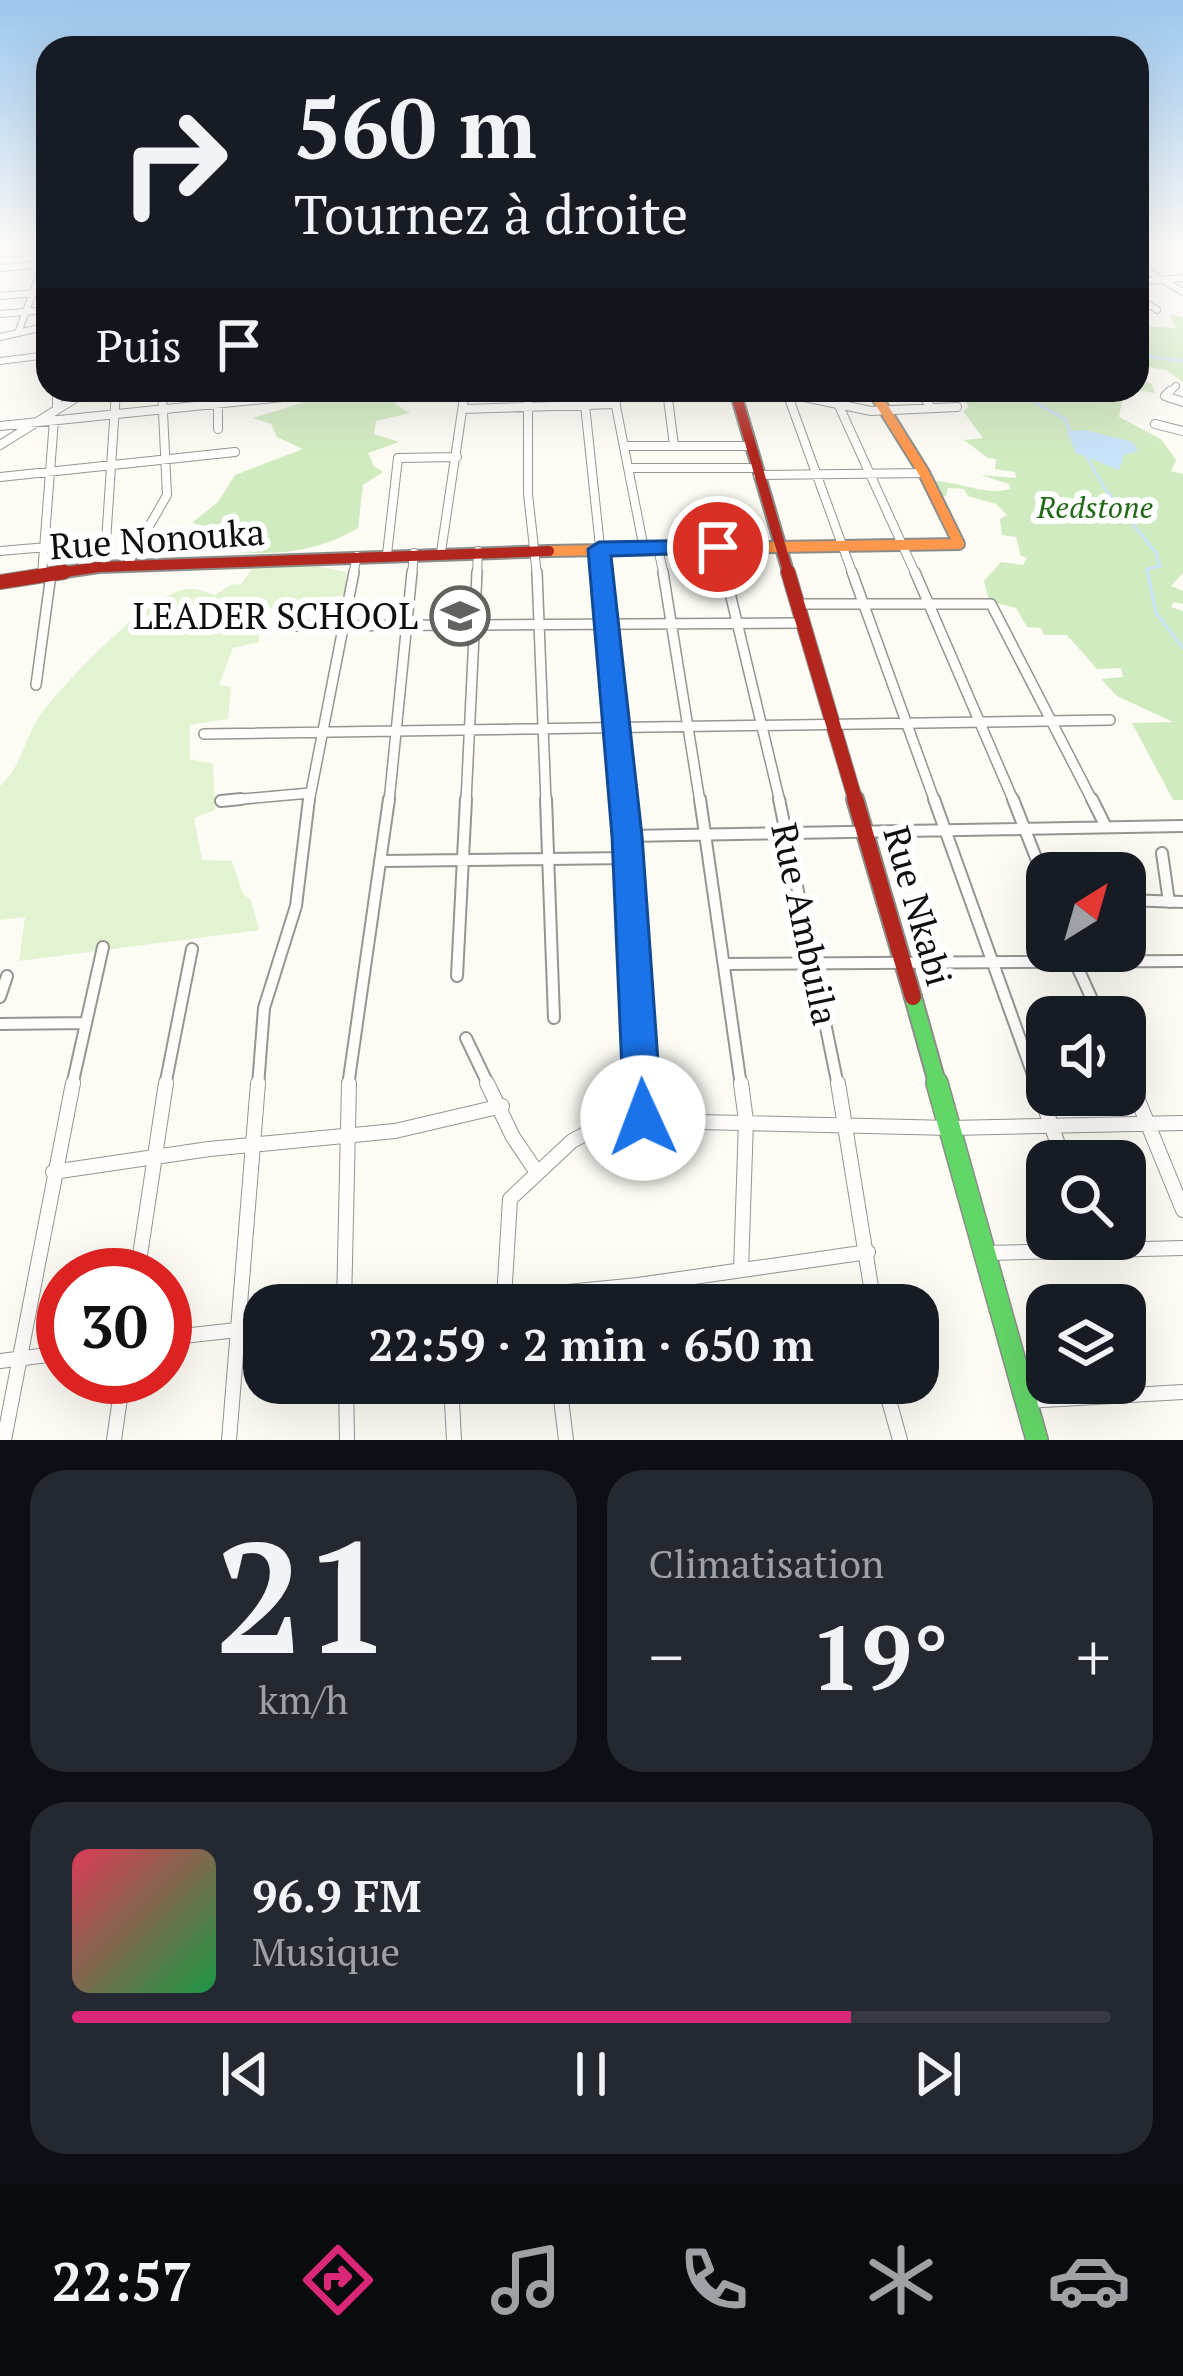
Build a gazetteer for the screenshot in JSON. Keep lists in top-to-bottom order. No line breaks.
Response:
{"streets":{"street":["Rue Nonouka","Rue Nkabi","Rue Ambuila"]},"crossings":[["Rue Nonouka","Rue Nkabi"],["Rue Nonouka","Rue Ambuila"]],"parks":["Redstone"],"places":{"school or university":["LEADER SCHOOL"]},"north":"top right","page":{"turn":["560 m","Tournez à droite"],"then":"Puis","limit":"30","trip":"22:59 · 2 min · 650 m","tile":[["21","km/h"],"Climatisation"],"heat":["−","19°","+"],"song":["96.9 FM","Musique"],"tabs":"22:57"}}
